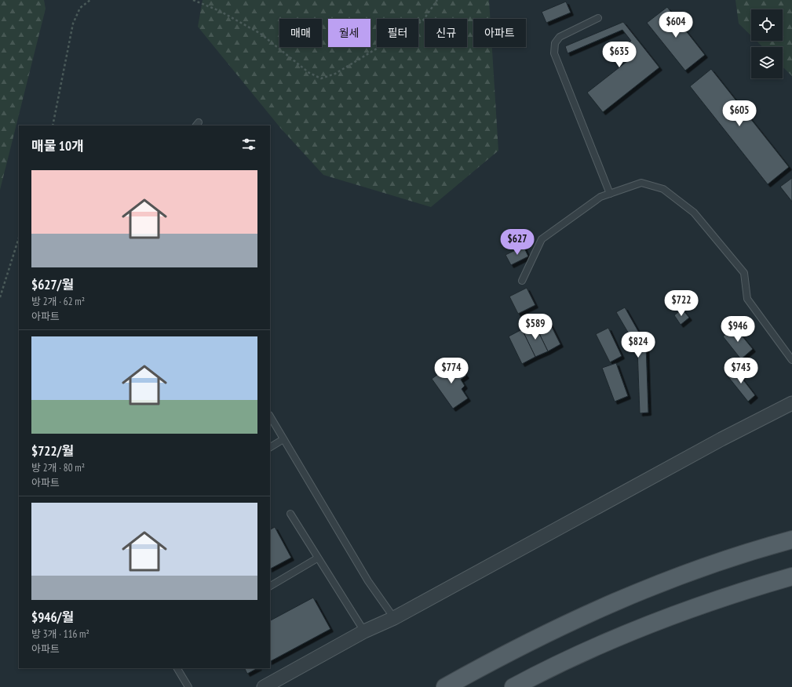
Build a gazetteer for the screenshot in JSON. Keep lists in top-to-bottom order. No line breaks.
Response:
{"page":{"price":["$604","$635","$605","$627","$722","$589","$946","$824","$774","$743"],"chip":["매매","월세","필터","신규","아파트"],"heading":"매물 10개","list":[{"name":"$627/월","note":"방 2개 · 62 m² · 아파트"},{"name":"$722/월","note":"방 2개 · 80 m² · 아파트"},{"name":"$946/월","note":"방 3개 · 116 m² · 아파트"}]}}
